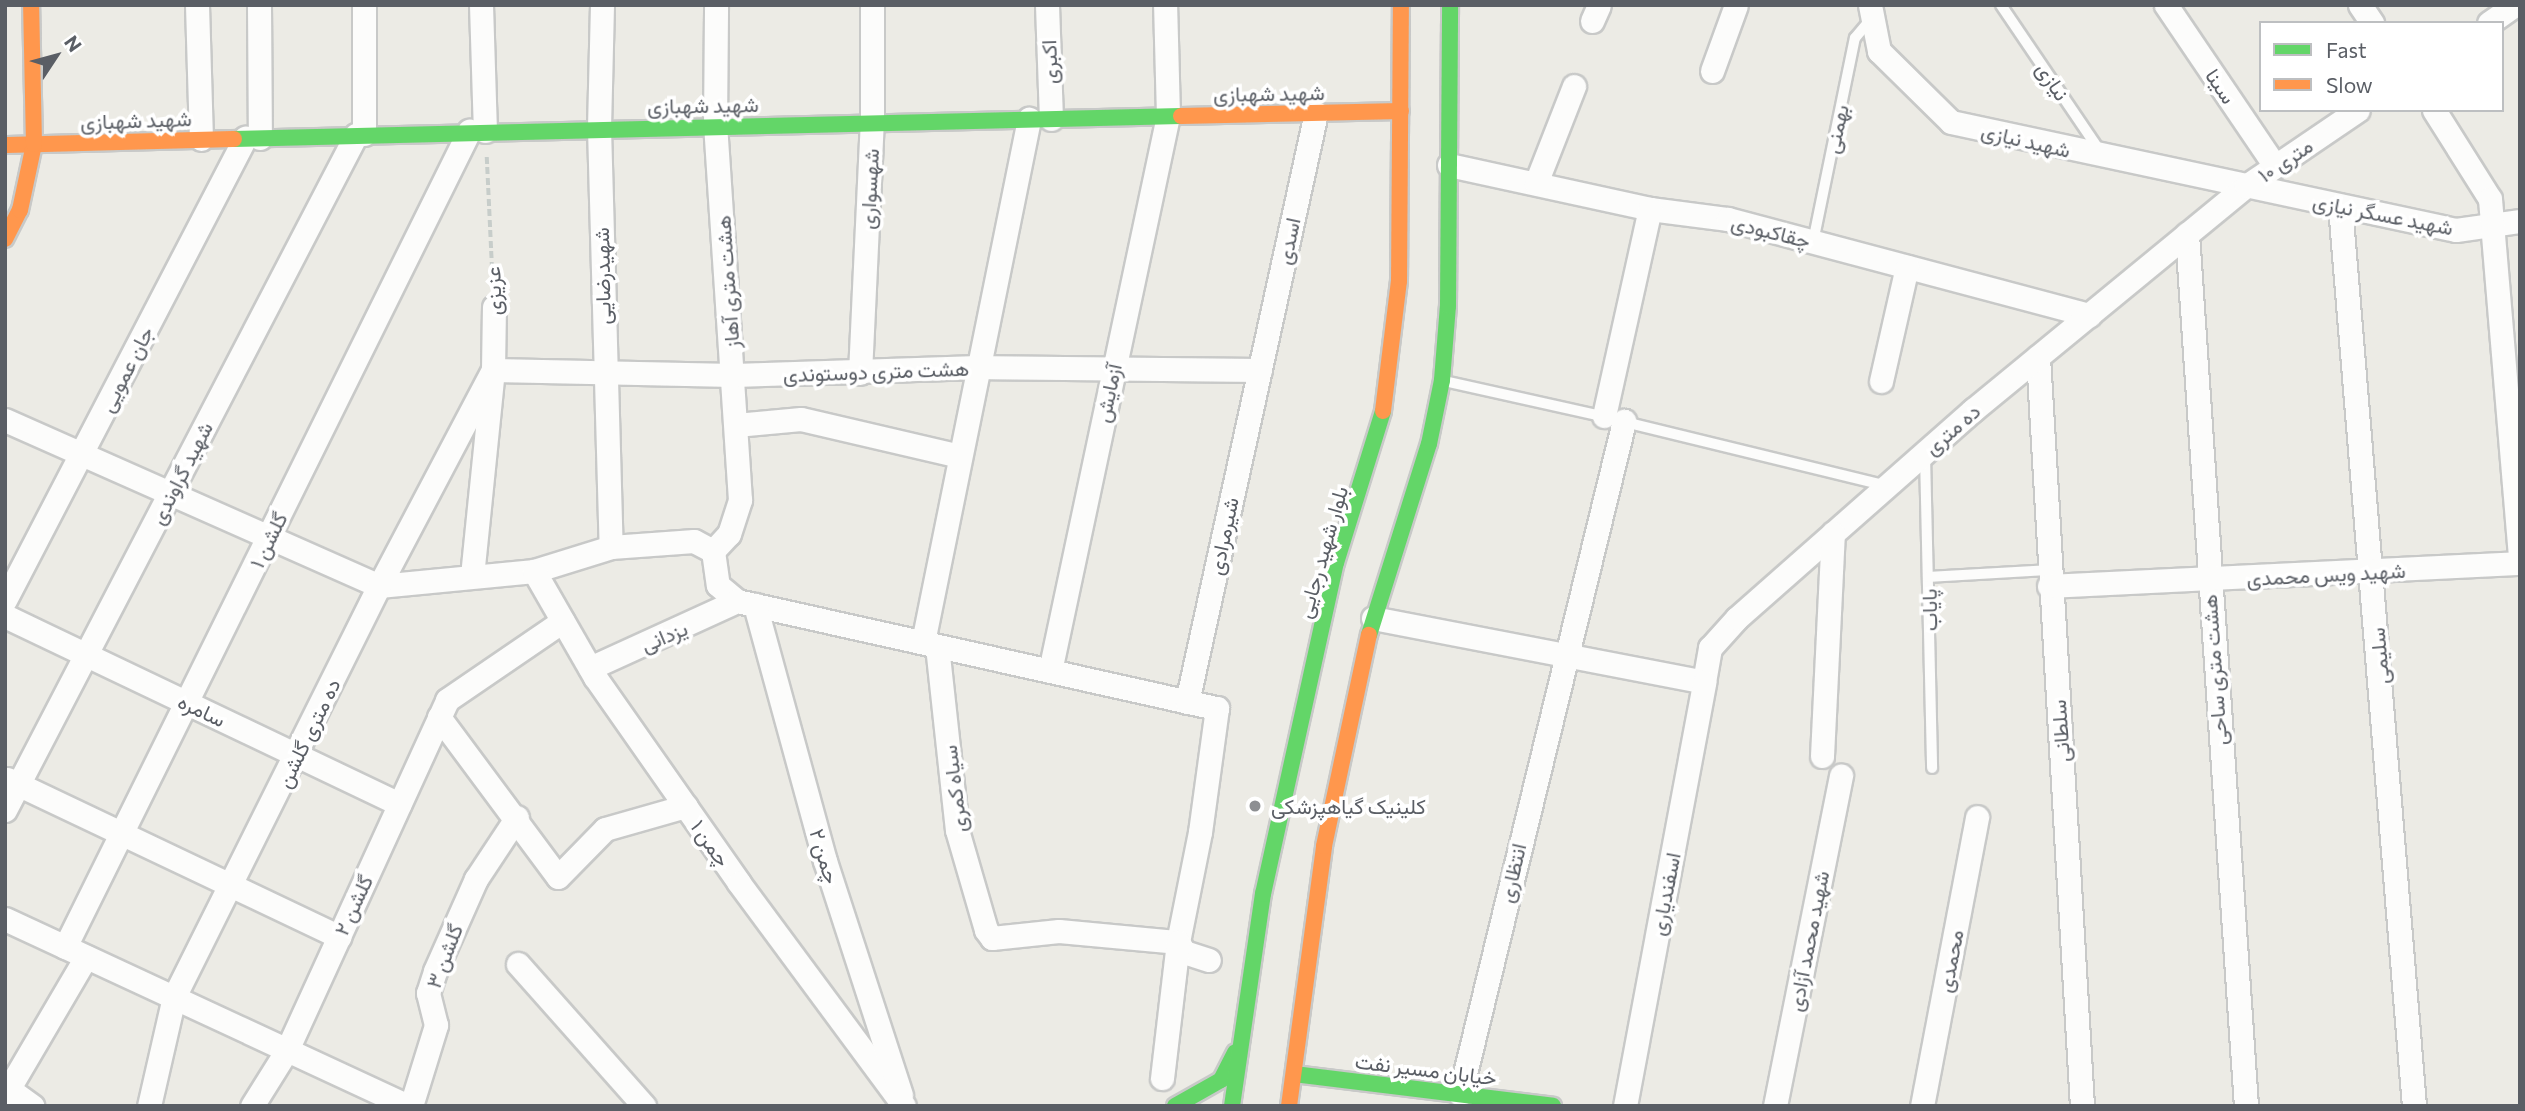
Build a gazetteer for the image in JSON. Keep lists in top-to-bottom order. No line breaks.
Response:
{"streets":{"main road":["شهید شهبازی","بلوار شهید رجایی","خیابان مسیر نفت"],"street":["اکبری","سینا","شهید نیازی","۱۰ متری","شهسواری","شهید عسگر نیازی","چقاکبودی","اسدی","شهیدرضایی","هشت متری آهاز","عزیزی","جان عمویی","هشت متری دوستوندی","آزمایش","ده متری","شهید گراوندی","شیرمرادی","گلشن ۱","شهید ویس محمدی","یزدانی","سلیمی","هشت متری ساحی","سامره","سلطانی","ده متری گلشن","سیاه کمری","چمن ۱","چمن ۲","انتظاری","اسفندیاری","گلشن ۲","شهید محمد آزادی","گلشن ۳","محمدی"],"lane":["نیازی","بهمنی","پایاب"]},"crossings":[["اکبری","شهید شهبازی"],["اکبری","هشت متری دوستوندی"],["اکبری","سیاه کمری"],["نیازی","شهید نیازی"],["سینا","۱۰ متری"],["شهید شهبازی","شهسواری"],["شهید شهبازی","اسدی"],["شهید شهبازی","شهیدرضایی"],["شهید شهبازی","هشت متری آهاز"],["شهید شهبازی","عزیزی"],["شهید شهبازی","جان عمویی"],["شهید شهبازی","آزمایش"],["شهید شهبازی","شهید گراوندی"],["شهید شهبازی","گلشن ۱"],["شهید شهبازی","بلوار شهید رجایی"],["بهمنی","شهید نیازی"],["بهمنی","چقاکبودی"],["شهید نیازی","۱۰ متری"],["شهید نیازی","شهید عسگر نیازی"],["شهید نیازی","ده متری"],["۱۰ متری","شهید عسگر نیازی"],["۱۰ متری","ده متری"],["شهسواری","هشت متری دوستوندی"],["شهید عسگر نیازی","ده متری"],["شهید عسگر نیازی","سلیمی"],["چقاکبودی","ده متری"],["چقاکبودی","انتظاری"],["اسدی","هشت متری دوستوندی"],["اسدی","شیرمرادی"],["شهیدرضایی","هشت متری دوستوندی"],["هشت متری آهاز","هشت متری دوستوندی"],["عزیزی","هشت متری دوستوندی"],["عزیزی","گلشن ۱"],["عزیزی","ده متری گلشن"],["هشت متری دوستوندی","آزمایش"],["هشت متری دوستوندی","شیرمرادی"],["هشت متری دوستوندی","ده متری گلشن"],["هشت متری دوستوندی","سیاه کمری"],["ده متری","پایاب"],["ده متری","هشت متری ساحی"],["ده متری","سلطانی"],["ده متری","اسفندیاری"],["شهید گراوندی","سامره"],["گلشن ۱","سامره"],["شهید ویس محمدی","سلیمی"],["شهید ویس محمدی","هشت متری ساحی"],["شهید ویس محمدی","سلطانی"],["یزدانی","چمن ۱"],["یزدانی","چمن ۲"],["سامره","ده متری گلشن"],["سامره","گلشن ۲"],["چمن ۱","چمن ۲"],["انتظاری","خیابان مسیر نفت"]],"places":["کلینیک گیاهپزشکی"],"legend":["Fast","Slow"],"north":"top right"}
